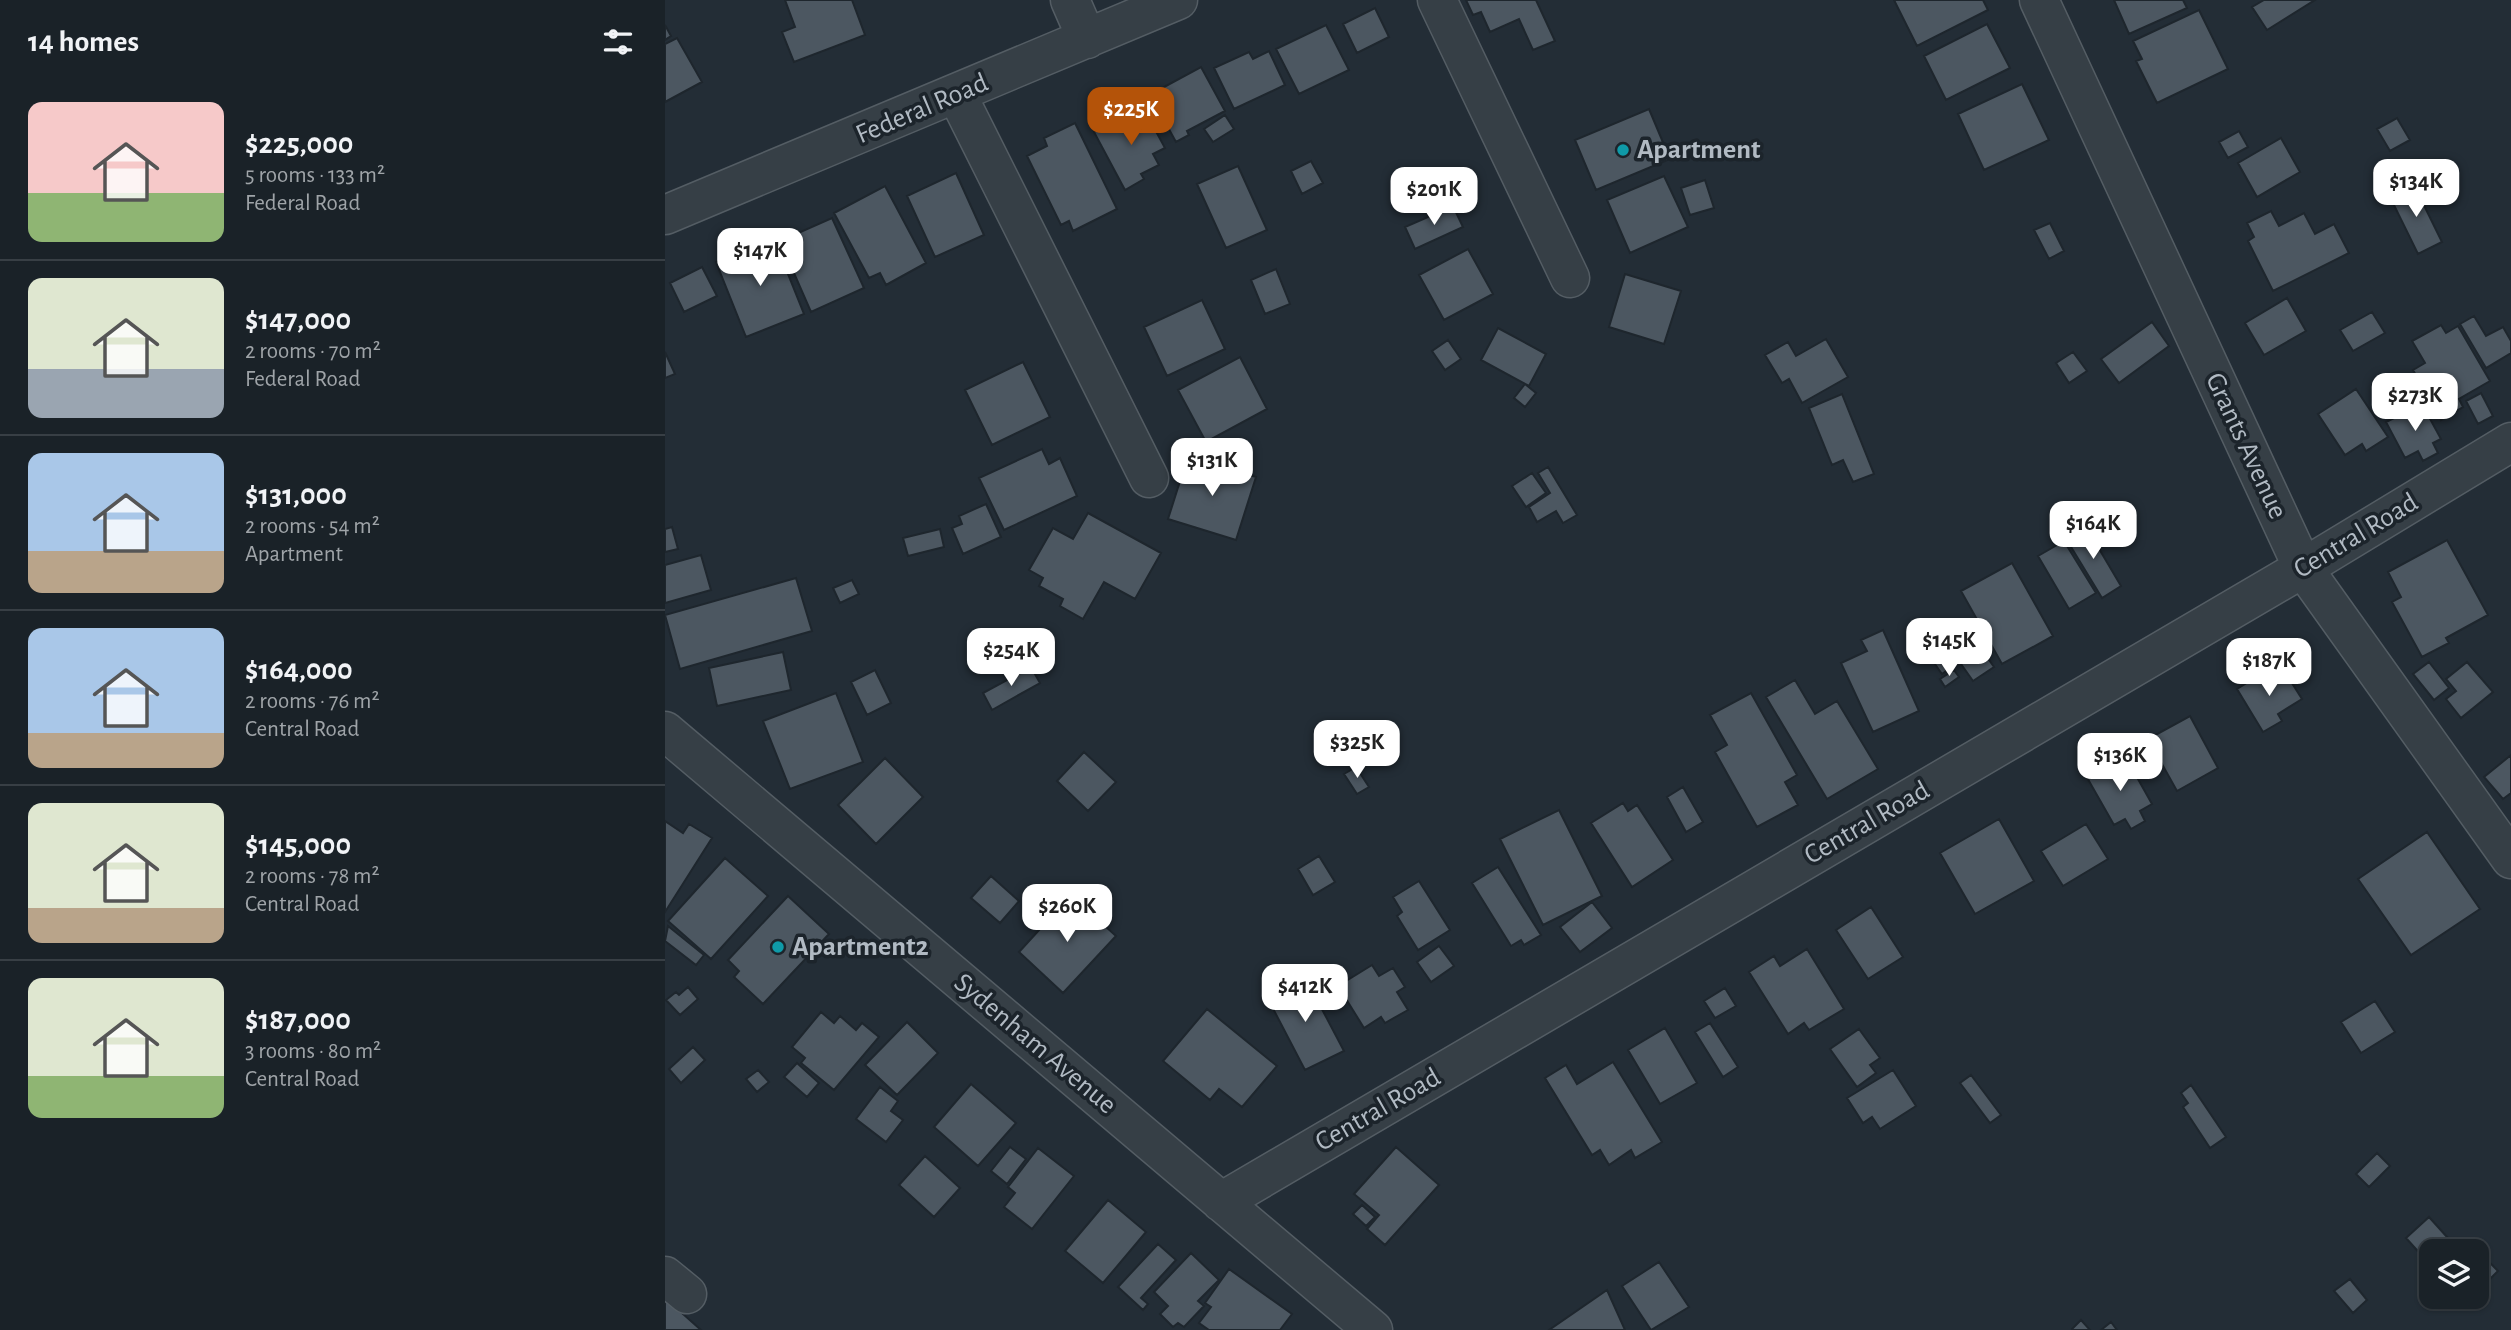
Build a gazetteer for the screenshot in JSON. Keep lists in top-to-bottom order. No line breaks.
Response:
{"streets":{"street":["Federal Road","Grants Avenue","Central Road","Sydenham Avenue"]},"crossings":[["Grants Avenue","Central Road"],["Central Road","Sydenham Avenue"]],"places":["Apartment","Apartment2"],"page":{"heading":"14 homes","list":[{"name":"$225,000","note":"5 rooms · 133 m² · Federal Road"},{"name":"$147,000","note":"2 rooms · 70 m² · Federal Road"},{"name":"$131,000","note":"2 rooms · 54 m² · Apartment"},{"name":"$164,000","note":"2 rooms · 76 m² · Central Road"},{"name":"$145,000","note":"2 rooms · 78 m² · Central Road"},{"name":"$187,000","note":"3 rooms · 80 m² · Central Road"}],"price":["$225K","$134K","$201K","$147K","$273K","$131K","$164K","$145K","$254K","$187K","$325K","$136K","$260K","$412K"]}}
